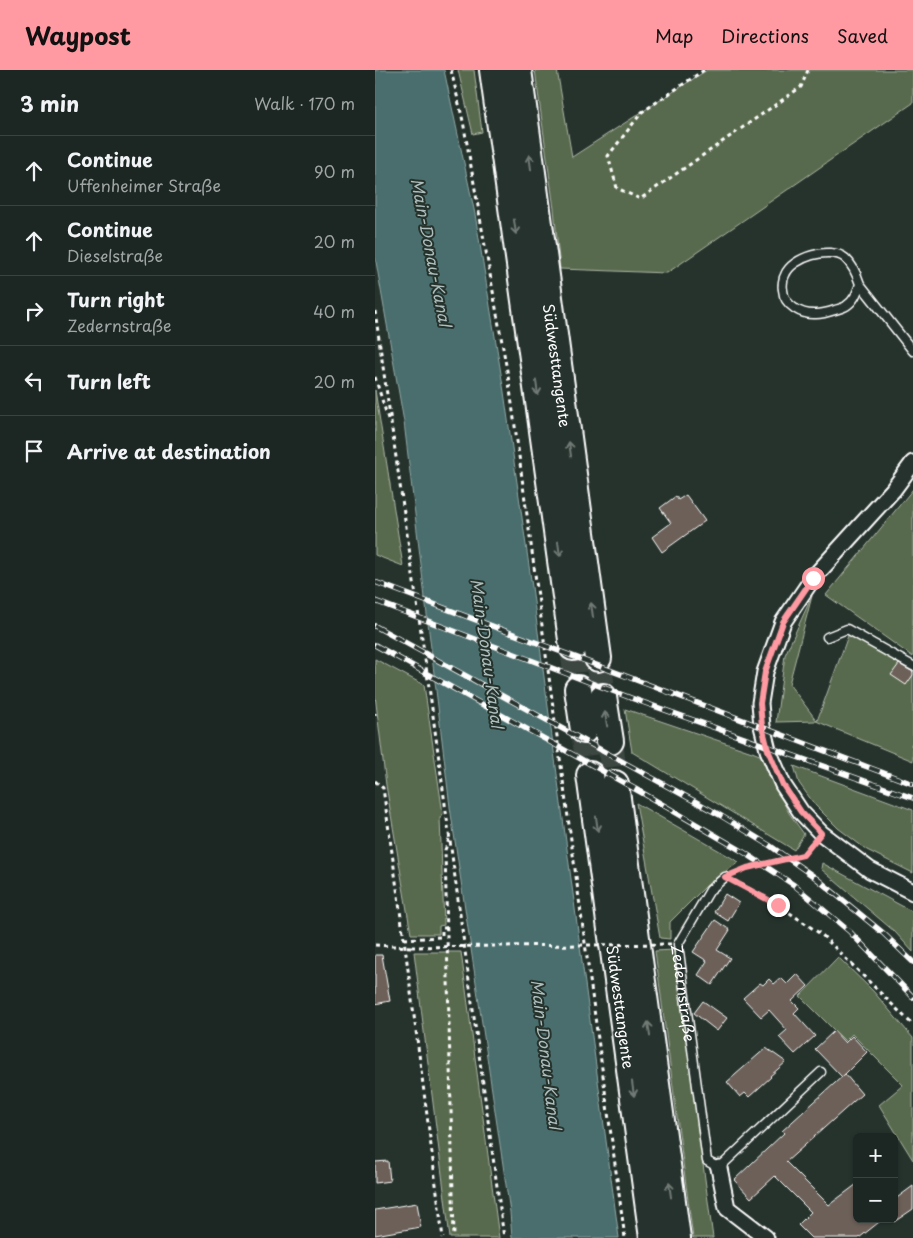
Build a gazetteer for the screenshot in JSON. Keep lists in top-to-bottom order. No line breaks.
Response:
{"streets":{"highway":["Südwesttangente"],"street":["Zedernstraße"]},"water":["Main-Donau-Kanal"],"page":{"header":"Waypost","nav":["Map","Directions","Saved"],"heading":["3 min","Walk · 170 m"],"list":[["Continue","Uffenheimer Straße","90 m"],["Continue","Dieselstraße","20 m"],["Turn right","Zedernstraße","40 m"],["Turn left","20 m"],"Arrive at destination"],"map_buttons":["+","−"]}}
